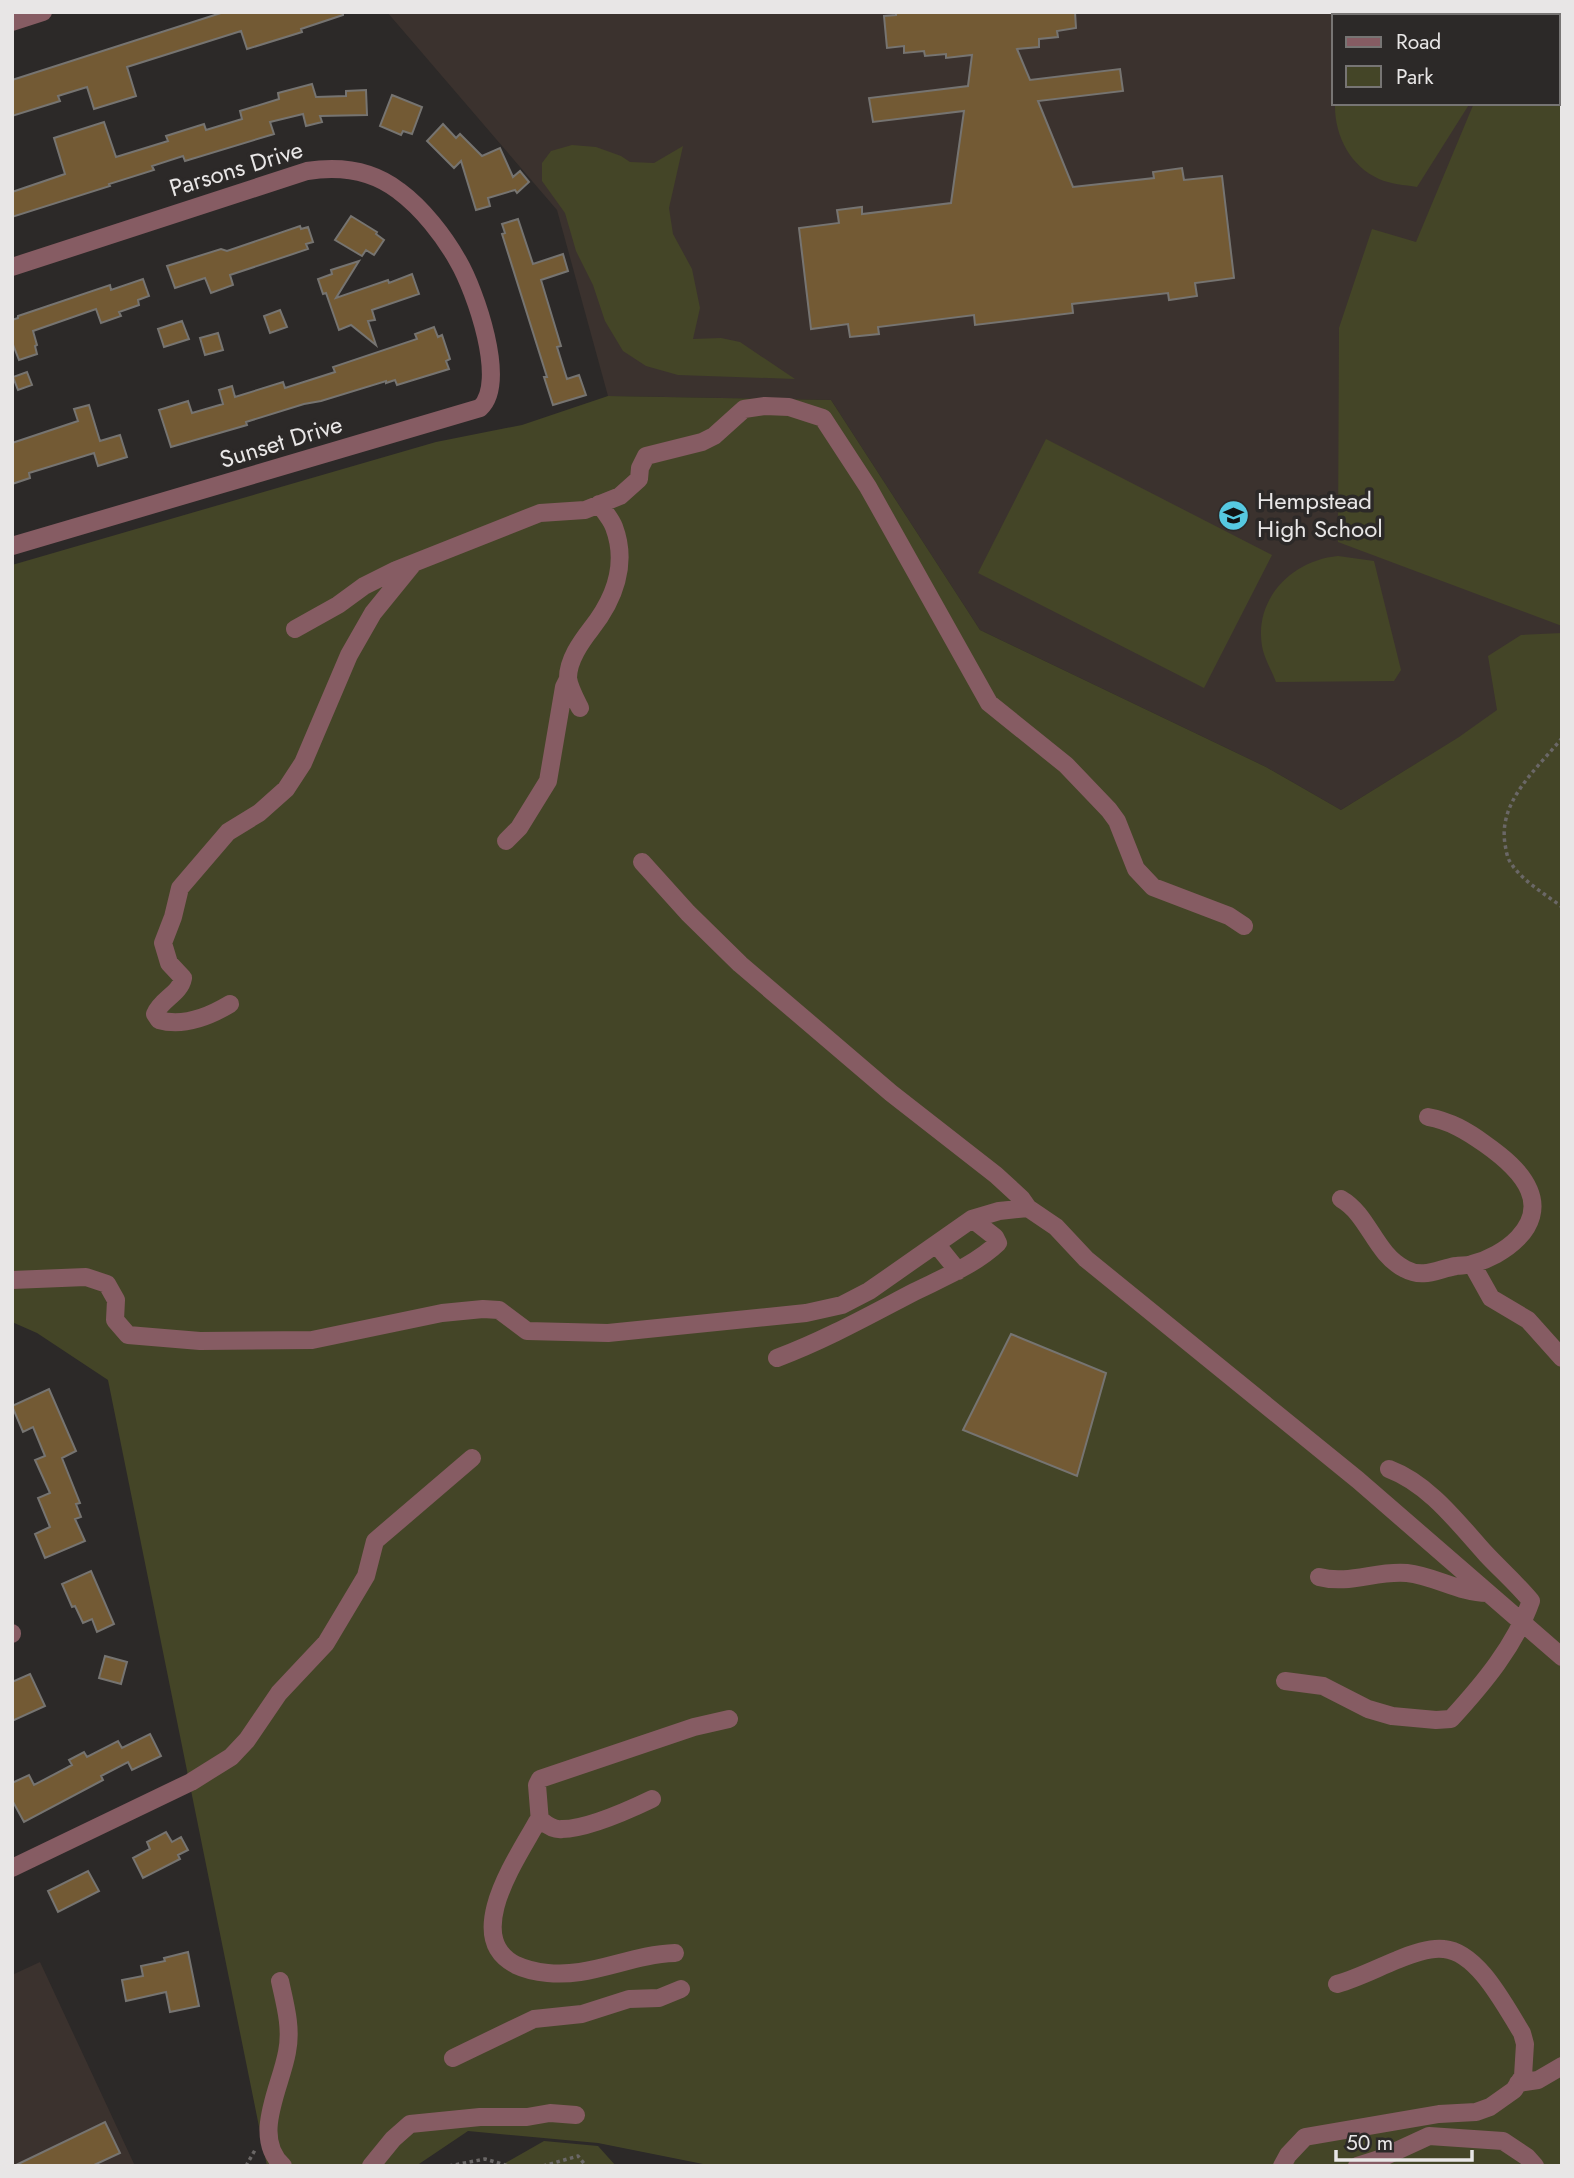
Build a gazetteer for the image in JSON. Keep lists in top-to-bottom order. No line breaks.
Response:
{"streets":{"street":["Parsons Drive","Sunset Drive"]},"crossings":[["Parsons Drive","Sunset Drive"]],"places":{"school or university":["Hempstead High School"]},"legend":["Road","Park"],"scale_bar":"50 m"}
